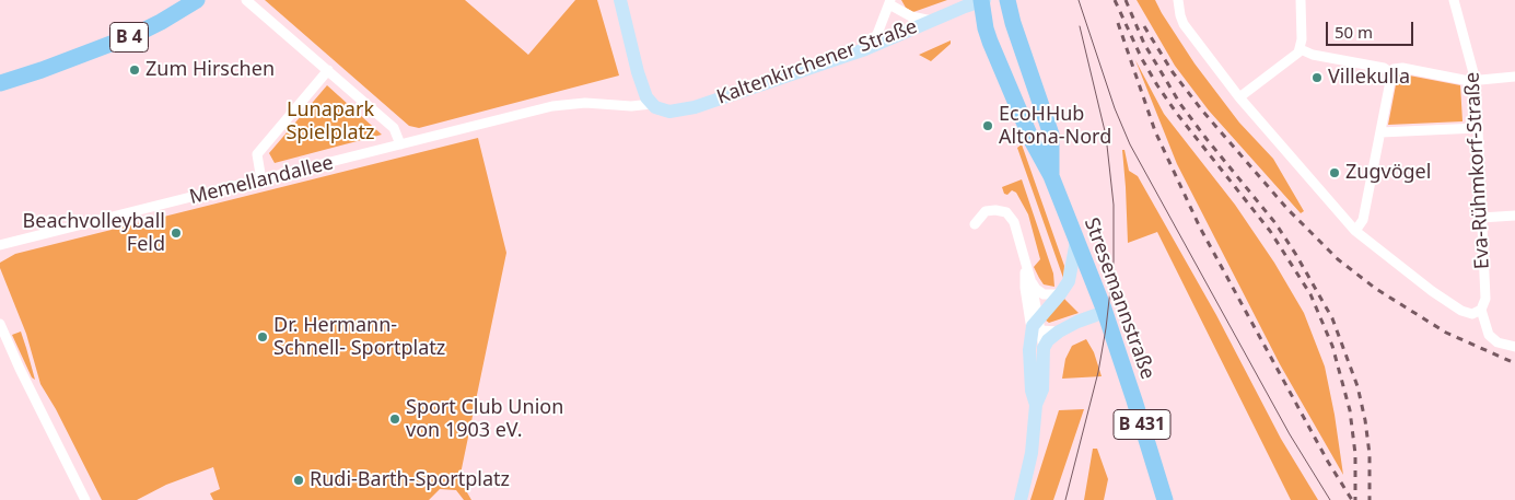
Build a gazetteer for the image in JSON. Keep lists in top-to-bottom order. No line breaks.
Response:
{"streets":{"main road":["B 4","Stresemannstraße","B 431"],"street":["Kaltenkirchener Straße","Eva-Rühmkorf-Straße","Memellandallee"]},"crossings":[["Kaltenkirchener Straße","Memellandallee"],["Kaltenkirchener Straße","Stresemannstraße"]],"parks":["Lunapark Spielplatz"],"places":["Zum Hirschen","Villekulla","EcoHHub Altona-Nord","Zugvögel","Beachvolleyball Feld","Dr. Hermann- Schnell- Sportplatz","Sport Club Union von 1903 eV.","Rudi-Barth-Sportplatz"],"scale_bar":"50 m"}
